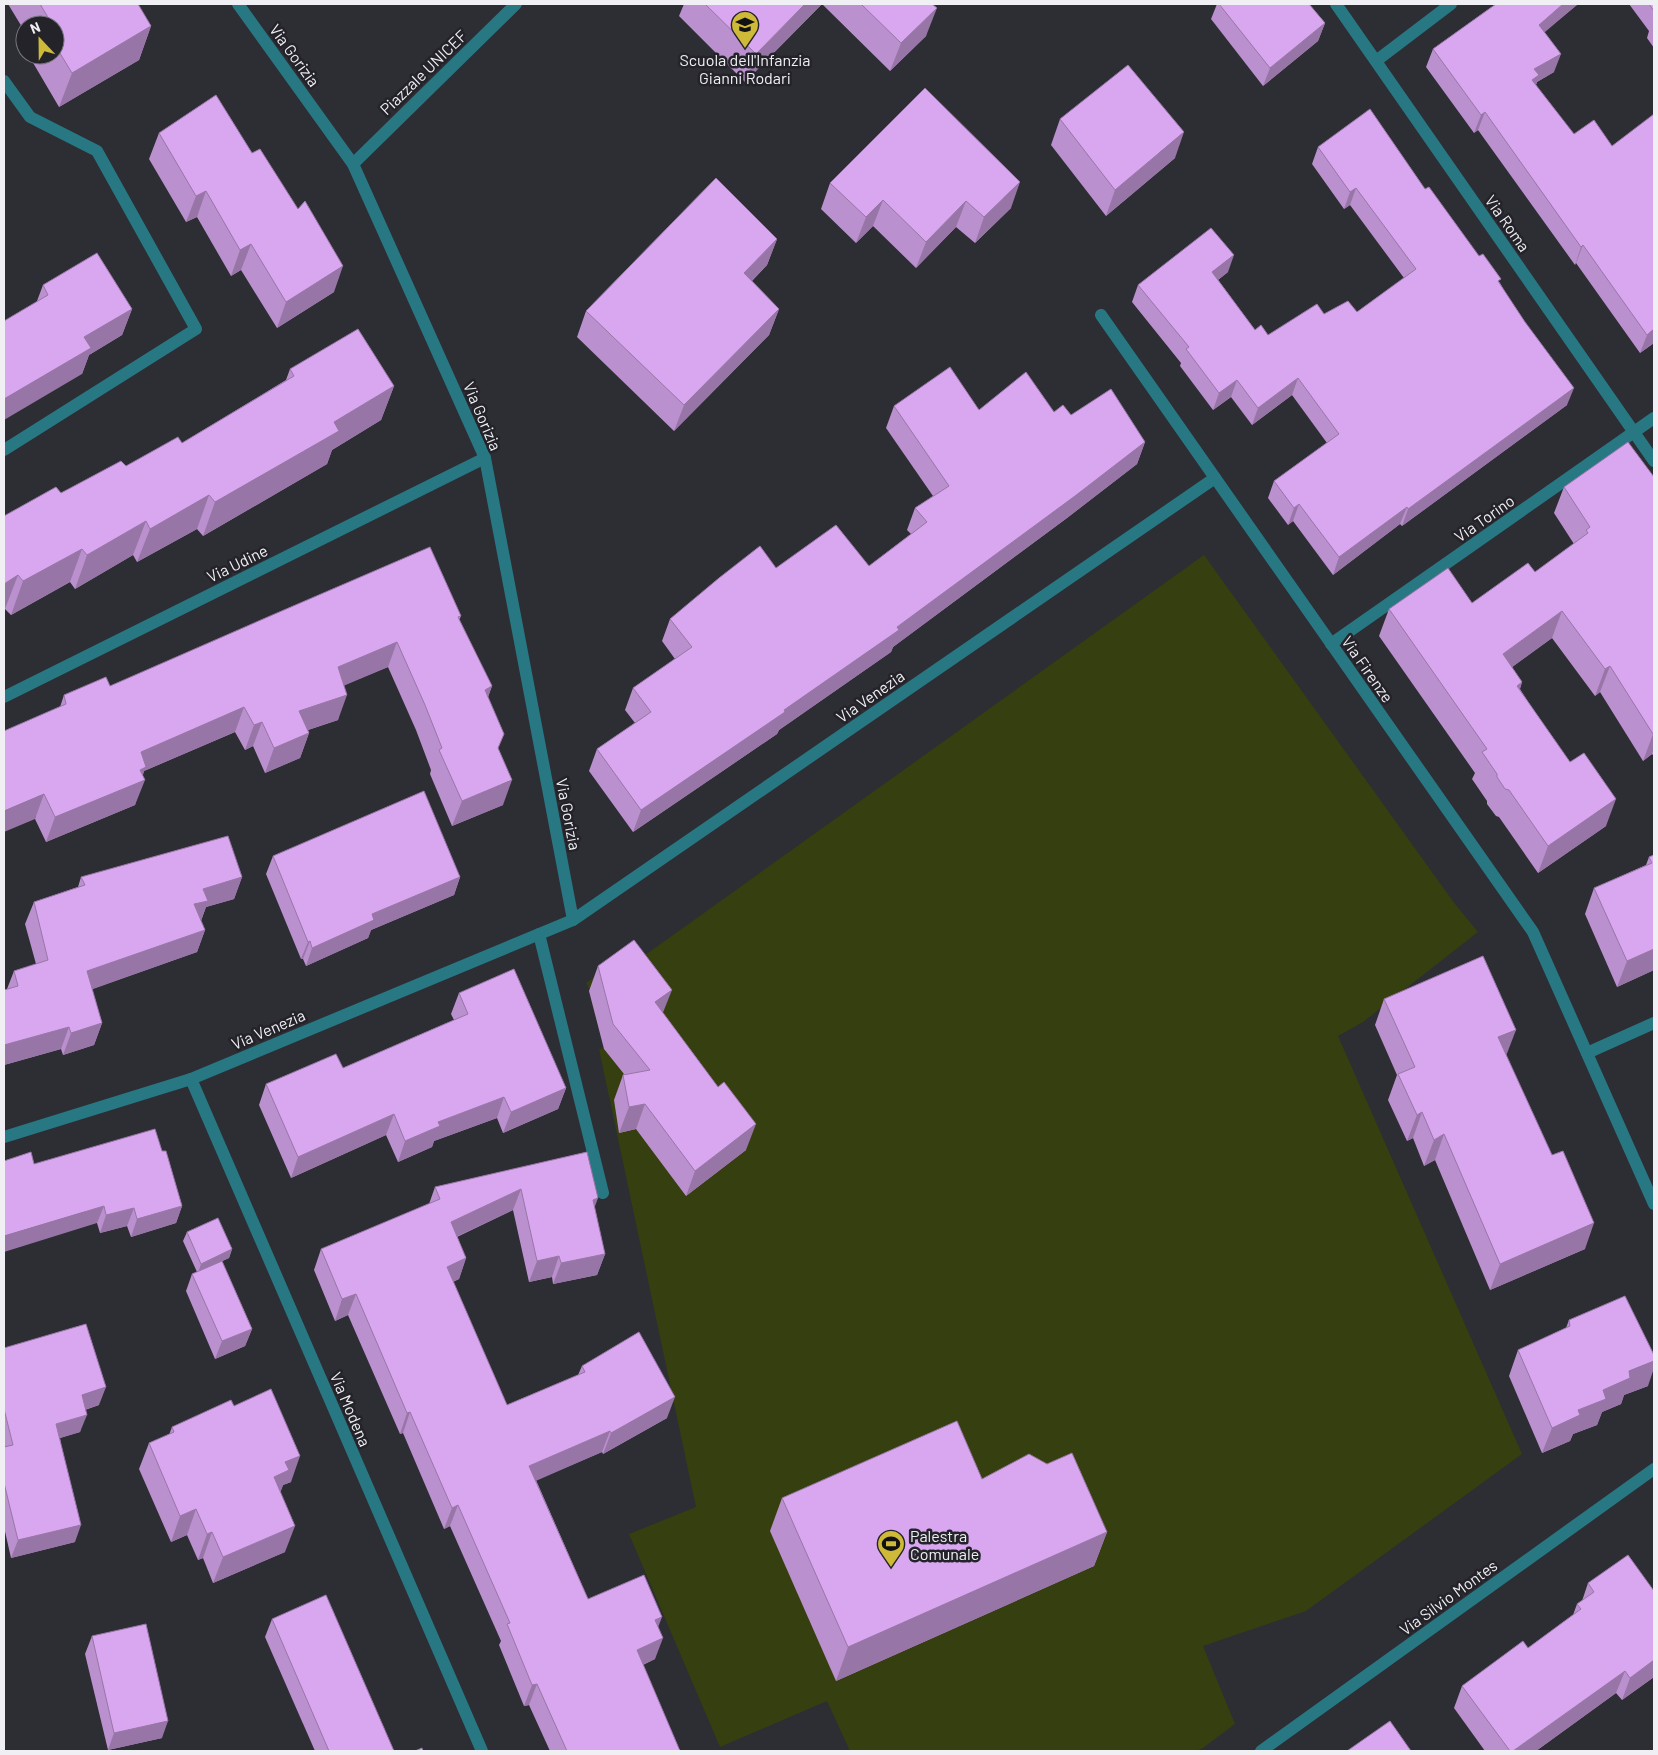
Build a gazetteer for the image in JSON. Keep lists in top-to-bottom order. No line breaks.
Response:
{"streets":{"street":["Via Gorizia","Piazzale UNICEF","Via Roma","Via Torino","Via Udine","Via Firenze","Via Venezia","Via Modena","Via Silvio Montes"]},"crossings":[["Via Gorizia","Piazzale UNICEF"],["Via Gorizia","Via Udine"],["Via Gorizia","Via Venezia"],["Via Roma","Via Torino"],["Via Torino","Via Firenze"],["Via Firenze","Via Venezia"],["Via Venezia","Via Modena"]],"places":{"school or university":["Scuola dell'Infanzia Gianni Rodari"],"sports":["Palestra Comunale"]},"north":"top"}
